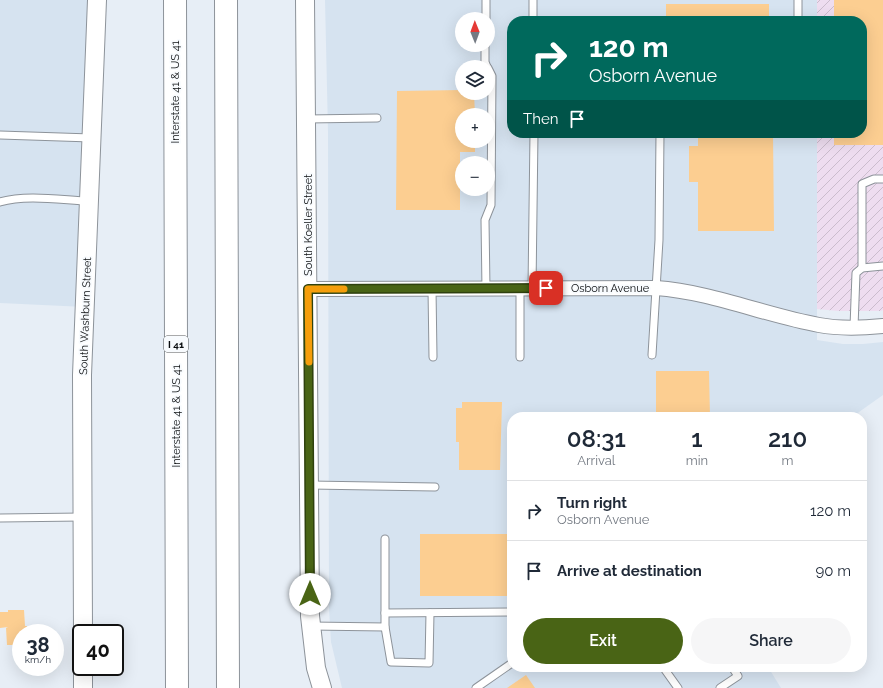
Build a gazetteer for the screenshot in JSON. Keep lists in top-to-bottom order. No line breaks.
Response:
{"streets":{"highway":["Interstate 41 & US 41","I 41"],"street":["South Koeller Street","Osborn Avenue","South Washburn Street"]},"crossings":[["South Koeller Street","Osborn Avenue"]],"north":"top","page":{"map_buttons":["+","−"],"turn":["120 m","Osborn Avenue"],"then":"Then","eta":["08:31","Arrival","1","min","210","m"],"list":[{"name":"Turn right","note":"Osborn Avenue","value":"120 m"},{"name":"Arrive at destination","value":"90 m"}],"buttons":["Exit","Share"],"speed":"38 km/h","limit":"40"}}
